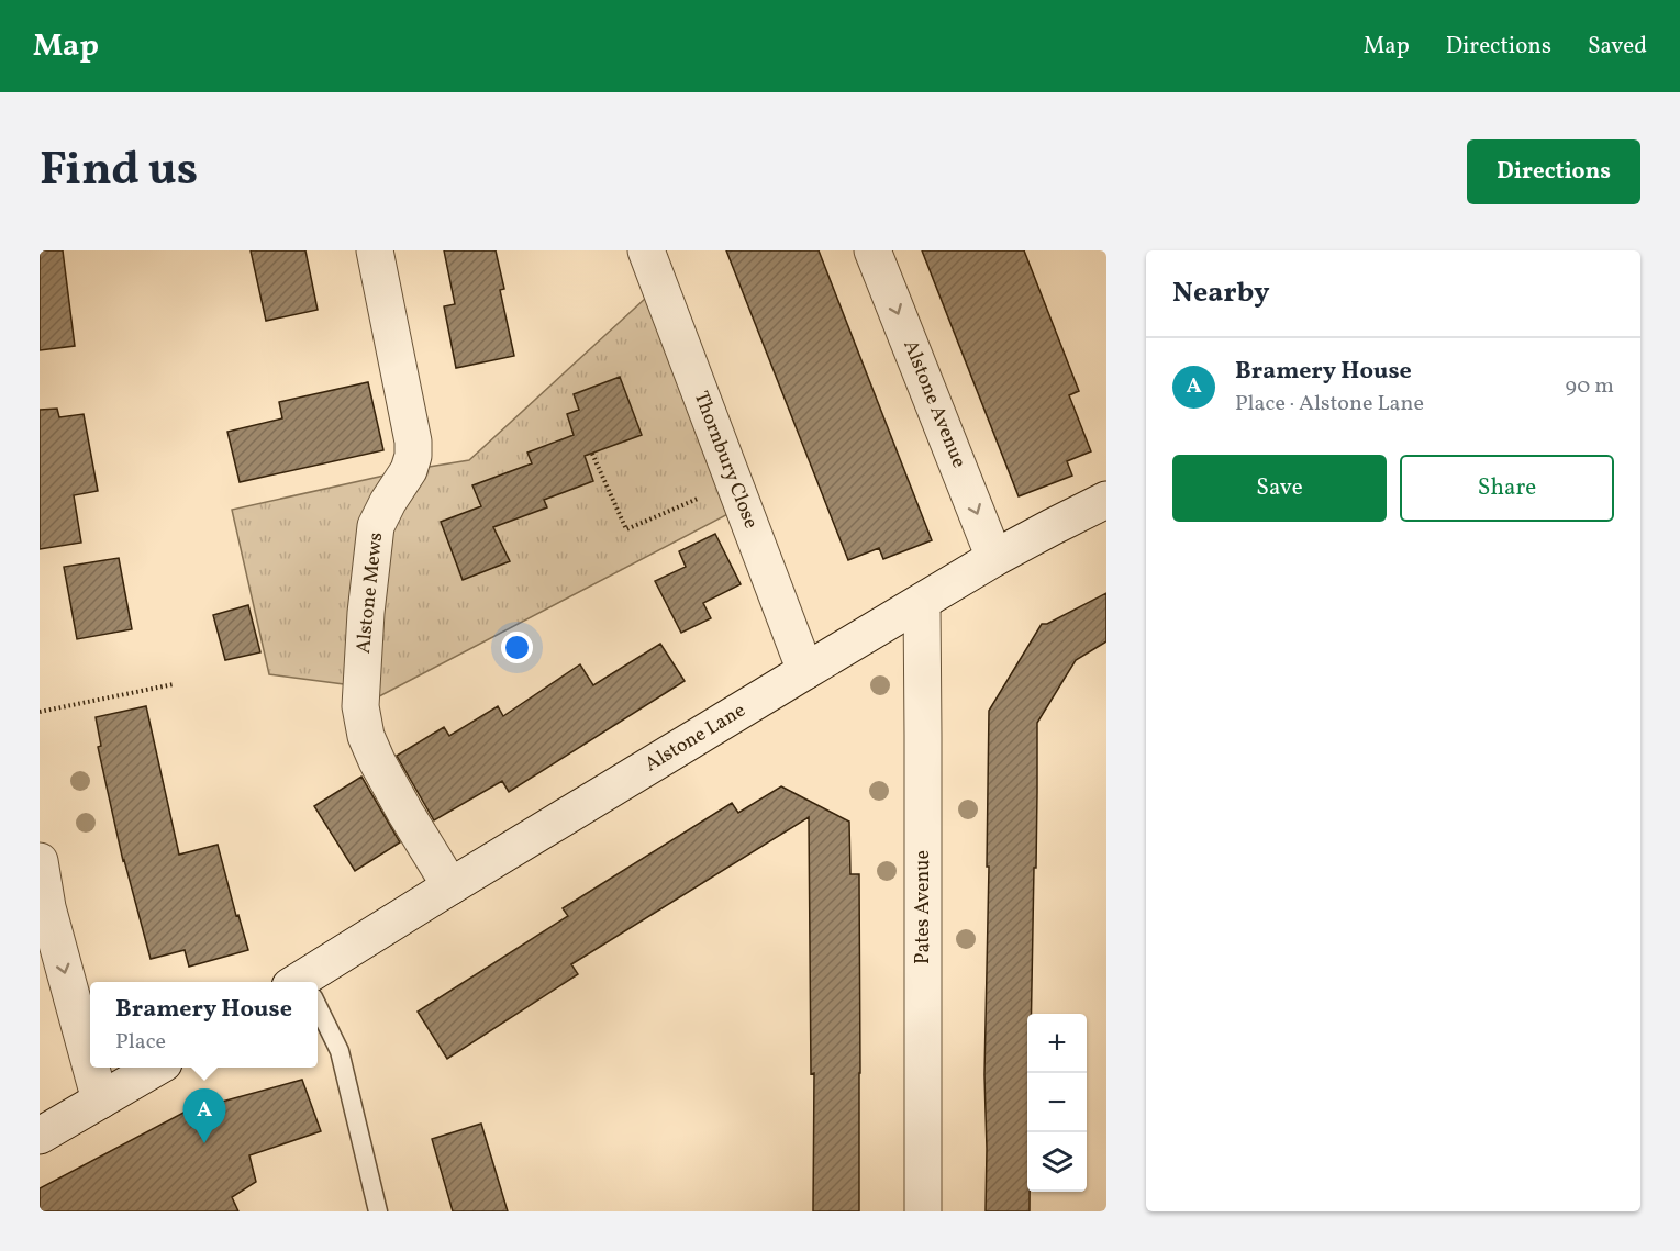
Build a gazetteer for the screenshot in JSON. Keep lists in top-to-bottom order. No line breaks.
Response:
{"streets":{"street":["Alstone Avenue","Thornbury Close","Alstone Mews","Alstone Lane","Pates Avenue"]},"crossings":[["Alstone Avenue","Alstone Lane"],["Thornbury Close","Alstone Lane"],["Alstone Mews","Alstone Lane"],["Alstone Lane","Pates Avenue"]],"one_way":["Alstone Avenue"],"page":{"header":"Map","nav":["Map","Directions","Saved"],"title":"Find us","buttons":["Directions",["Save","Share"]],"heading":"Nearby","list":[{"mark":"A","name":"Bramery House","note":"Place · Alstone Lane","value":"90 m"}],"popup":["Bramery House","Place"],"map_buttons":["+","−"],"pins":"A"}}
